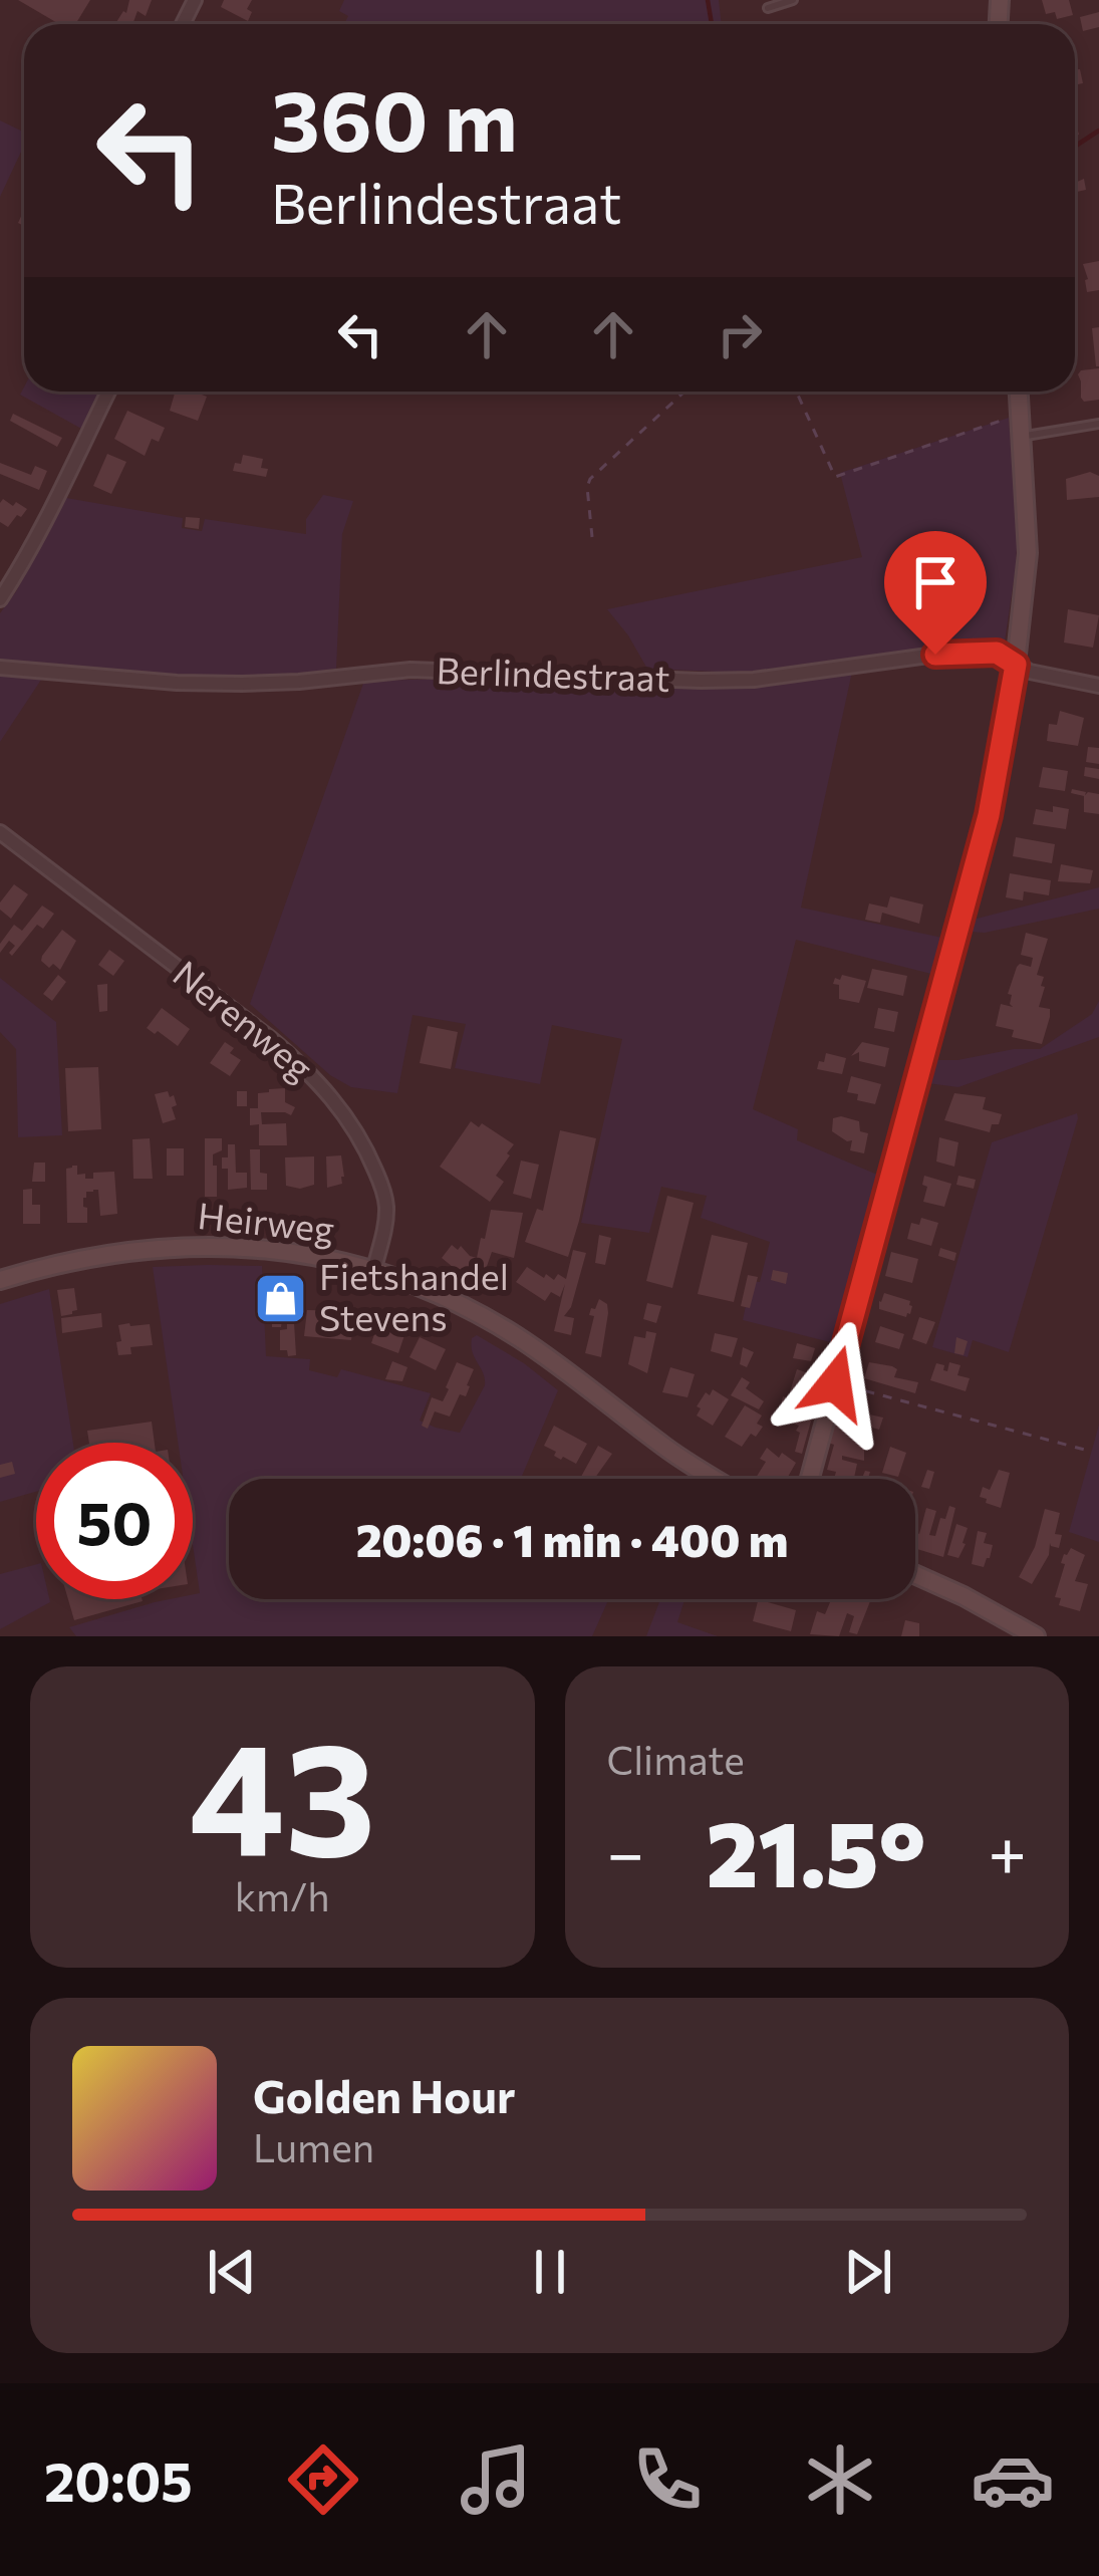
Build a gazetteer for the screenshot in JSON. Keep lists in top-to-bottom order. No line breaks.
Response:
{"streets":{"main road":["Heirweg"],"street":["Berlindestraat","Nerenweg"]},"crossings":[["Nerenweg","Heirweg"]],"places":{"shop":["Fietshandel Stevens"]},"page":{"turn":["360 m","Berlindestraat"],"limit":"50","trip":"20:06 · 1 min · 400 m","tile":[["43","km/h"],"Climate"],"heat":["−","21.5°","+"],"song":["Golden Hour","Lumen"],"tabs":"20:05"}}
